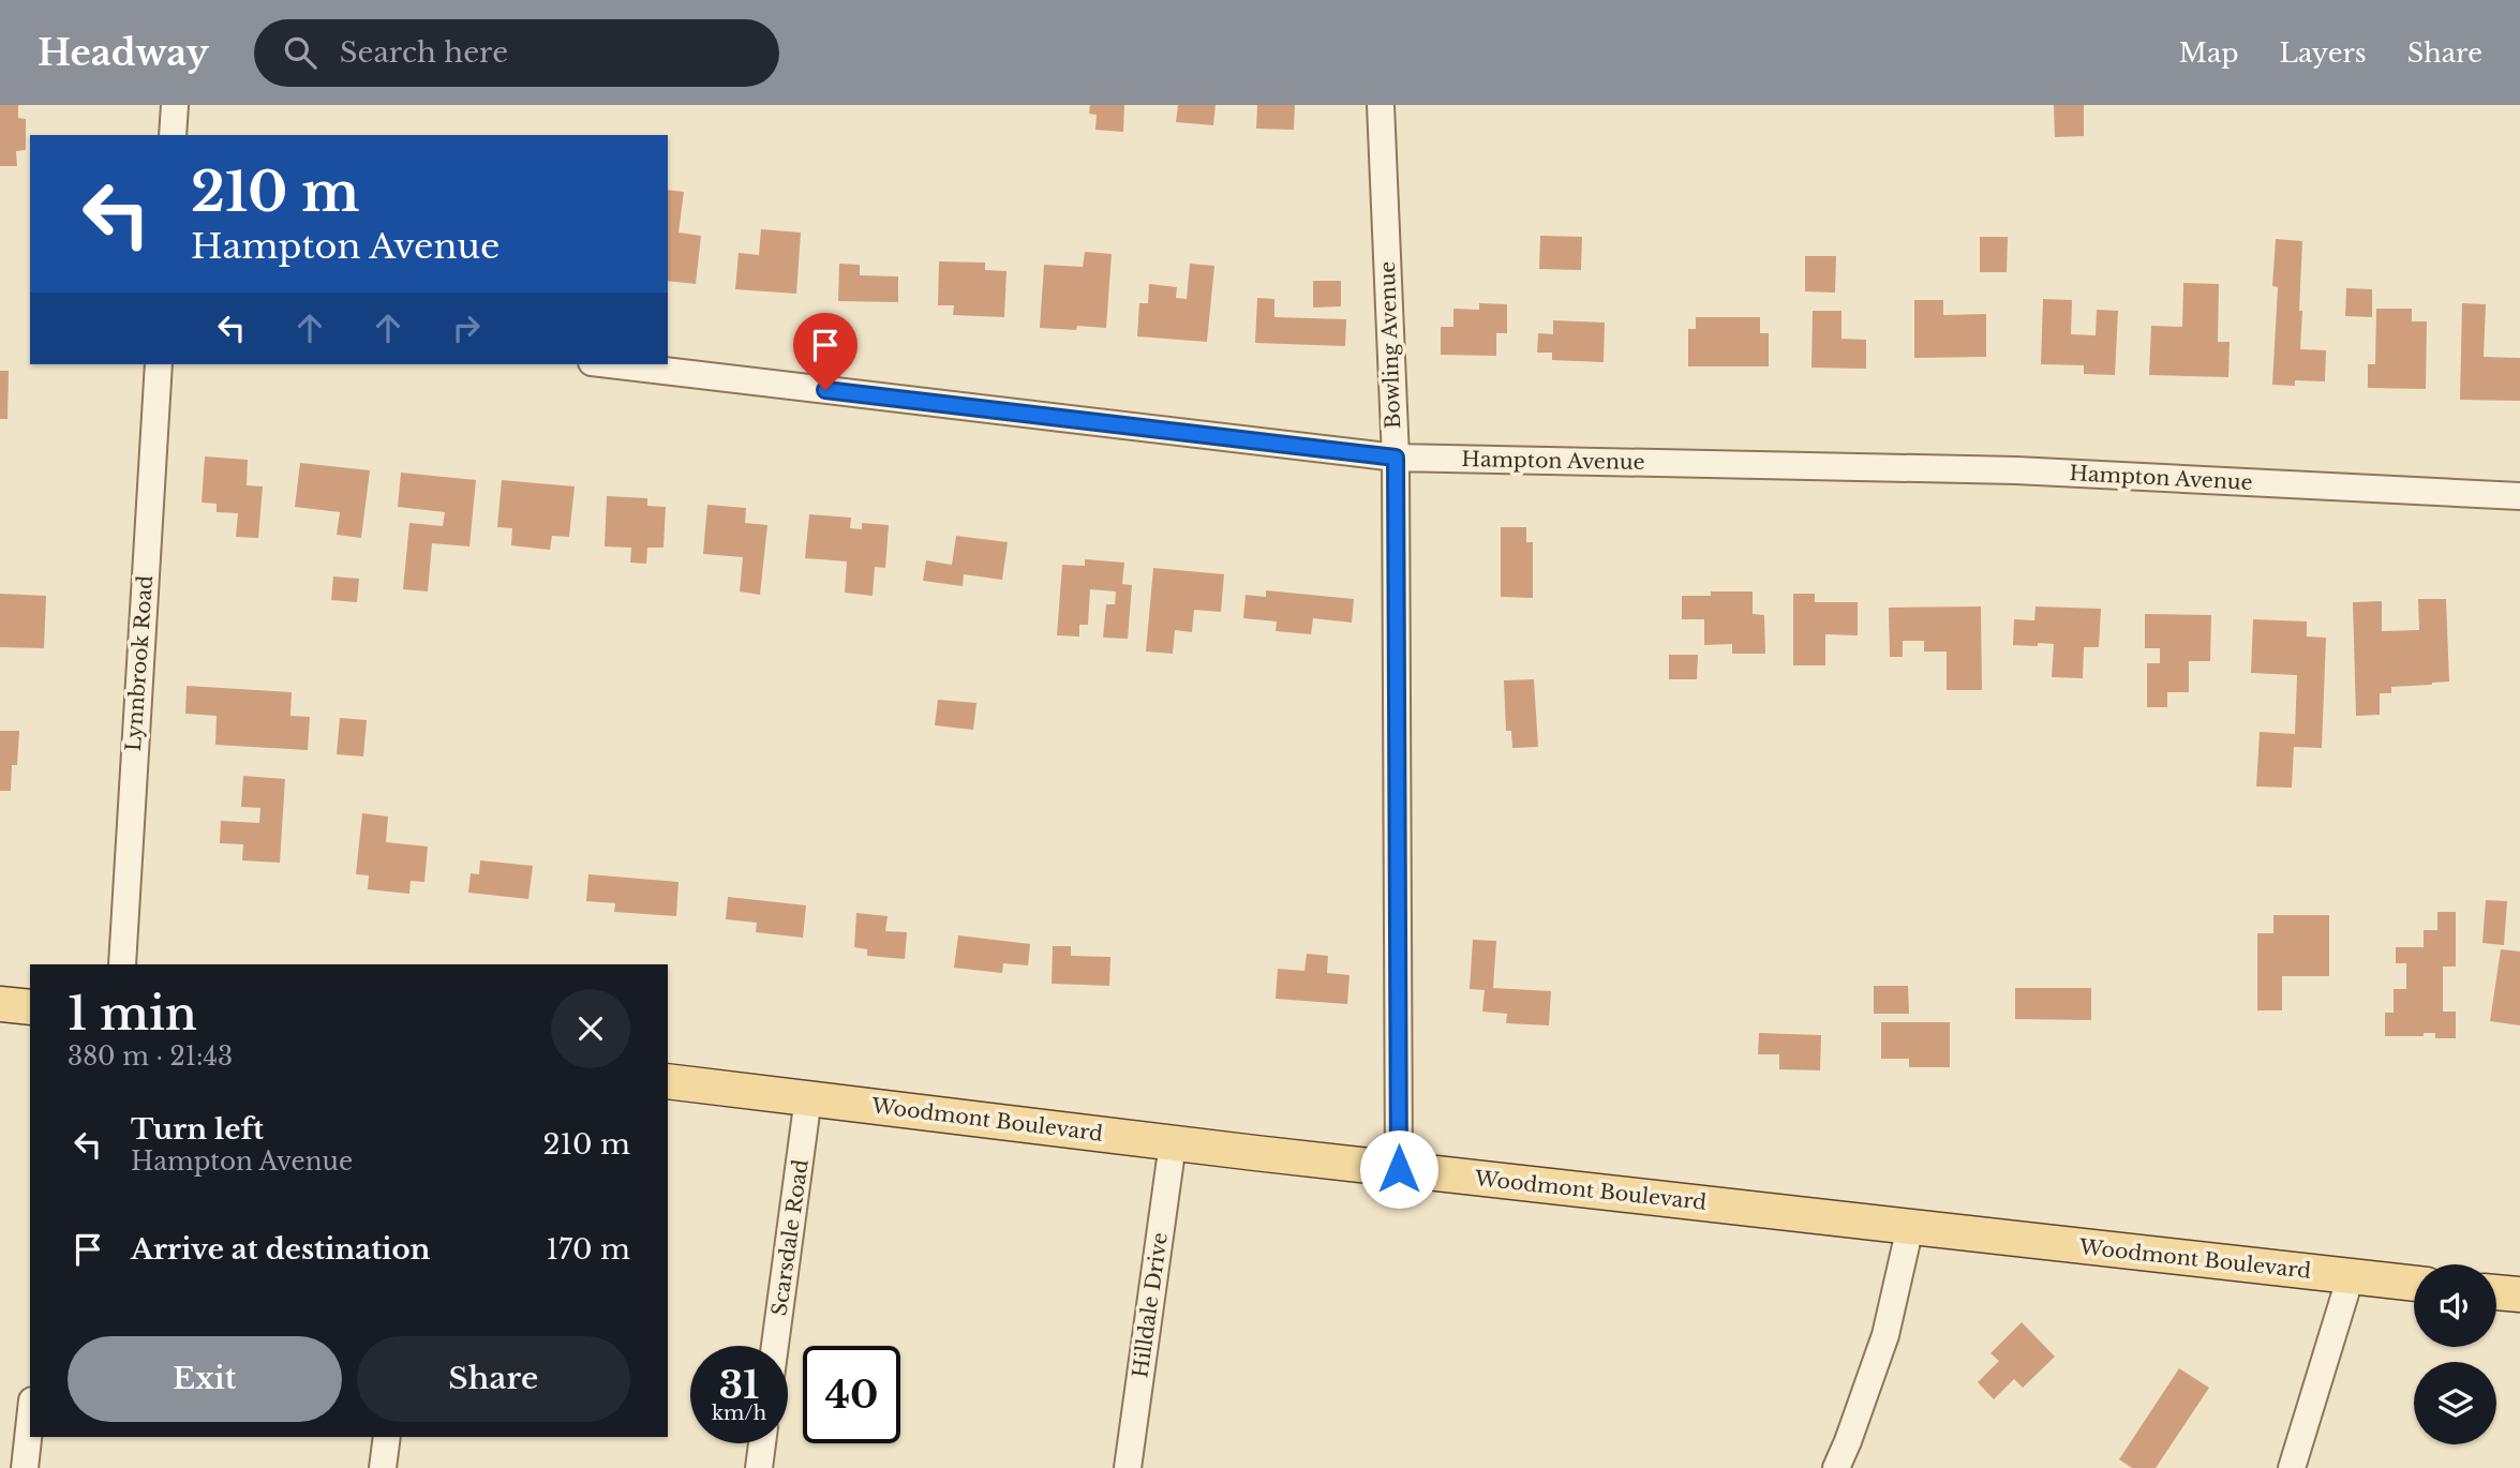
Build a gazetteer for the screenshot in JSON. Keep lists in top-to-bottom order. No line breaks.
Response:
{"streets":{"main road":["Woodmont Boulevard"],"street":["Bowling Avenue","Hampton Avenue","Lynnbrook Road","Scarsdale Road","Hilldale Drive"]},"crossings":[["Bowling Avenue","Hampton Avenue"],["Bowling Avenue","Woodmont Boulevard"],["Woodmont Boulevard","Scarsdale Road"],["Woodmont Boulevard","Hilldale Drive"]],"page":{"header":"Headway","search":"Search here","nav":["Map","Layers","Share"],"turn":["210 m","Hampton Avenue"],"heading":["1 min","380 m · 21:43"],"list":[{"name":"Turn left","note":"Hampton Avenue","value":"210 m"},{"name":"Arrive at destination","value":"170 m"}],"buttons":["Exit","Share"],"speed":"31 km/h","limit":"40"}}
